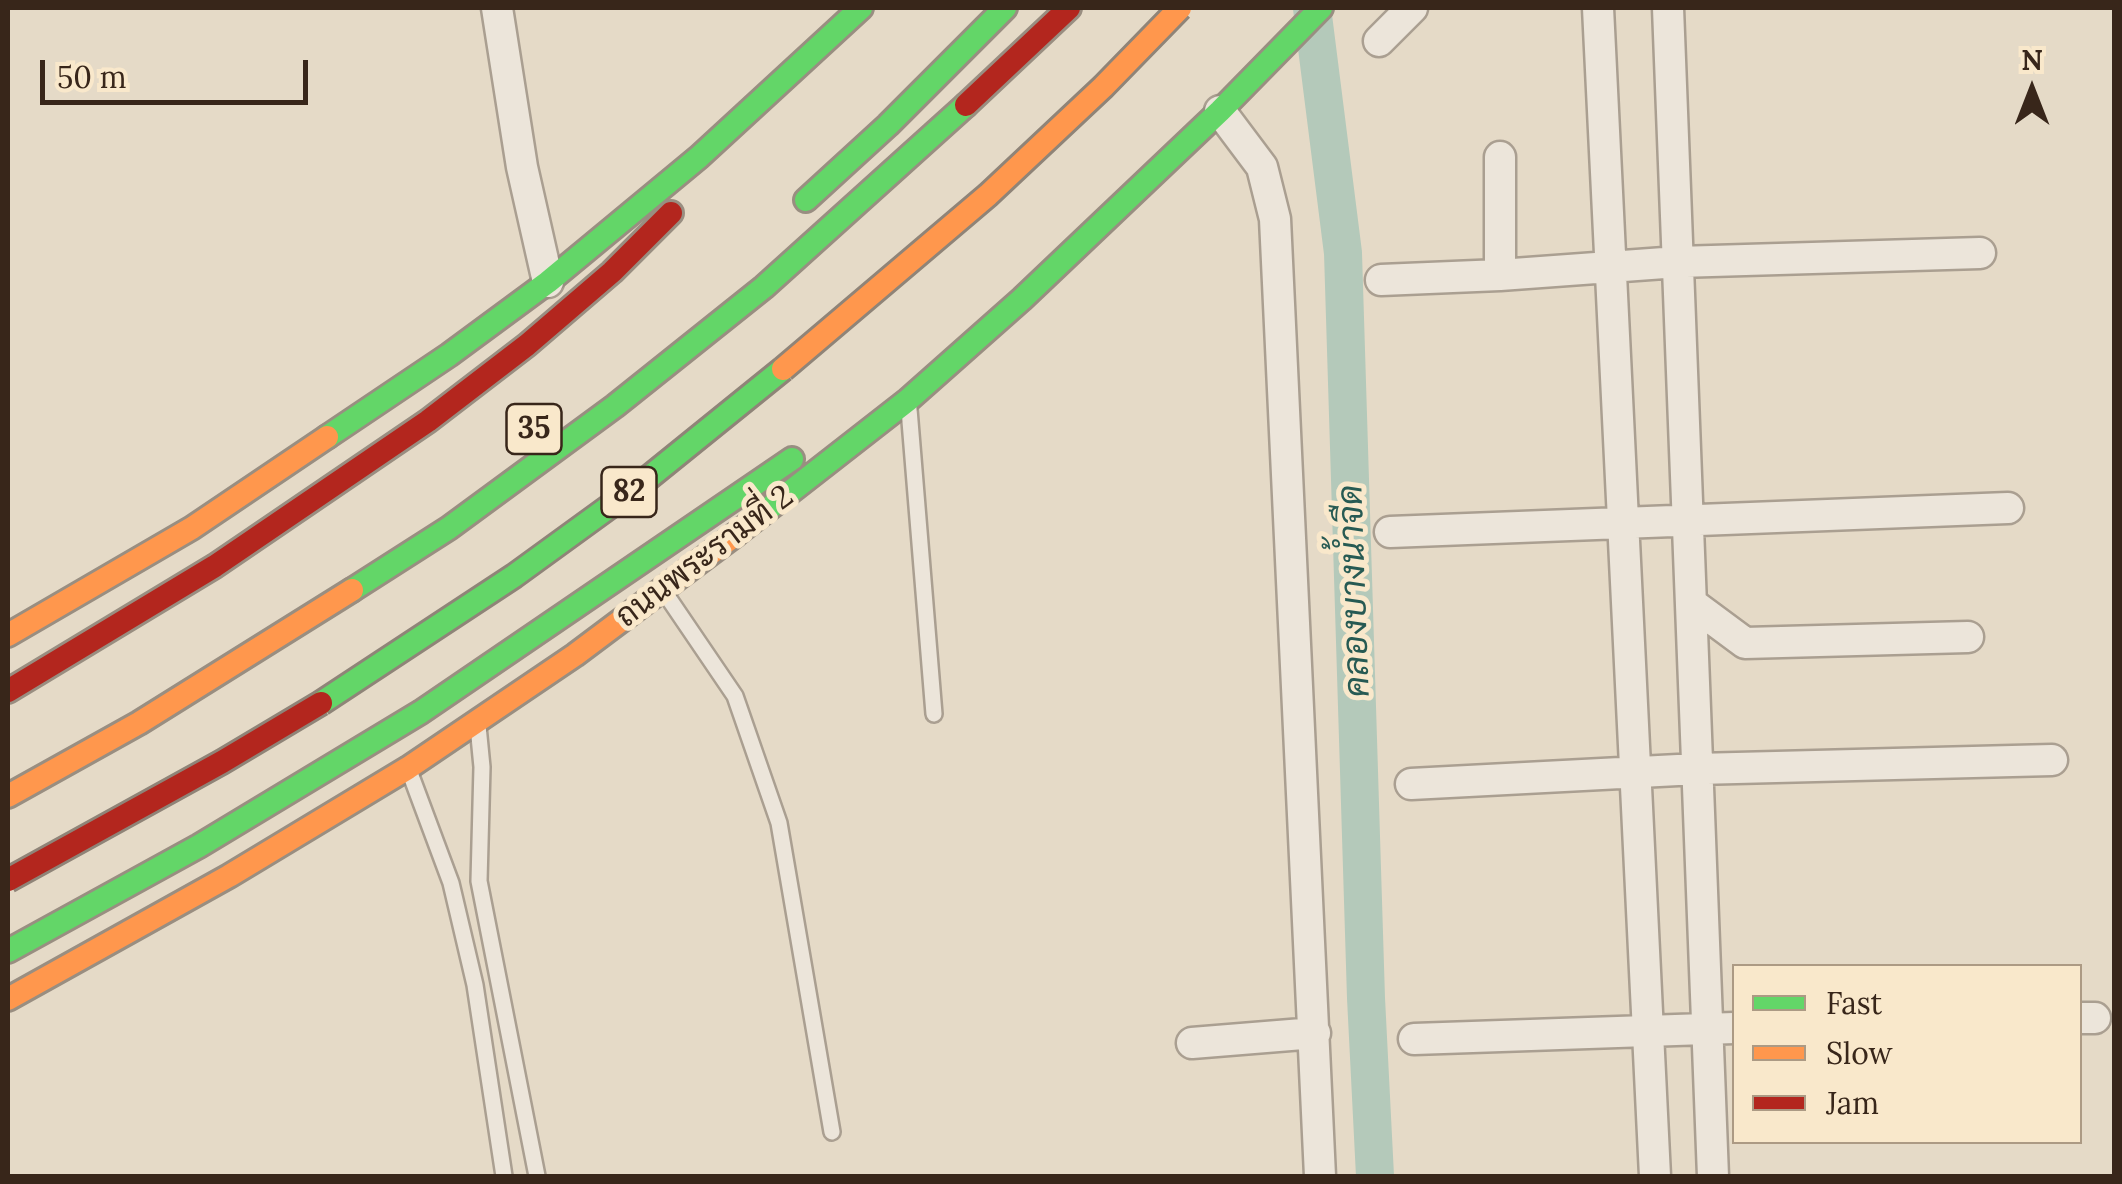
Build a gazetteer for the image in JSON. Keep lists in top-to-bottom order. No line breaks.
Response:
{"streets":{"main road":["82","ถนนพระรามที่ 2"]},"water":["คลองบางน้ำจืด"],"legend":["Fast","Slow","Jam"],"scale_bar":"50 m","north":"top"}
